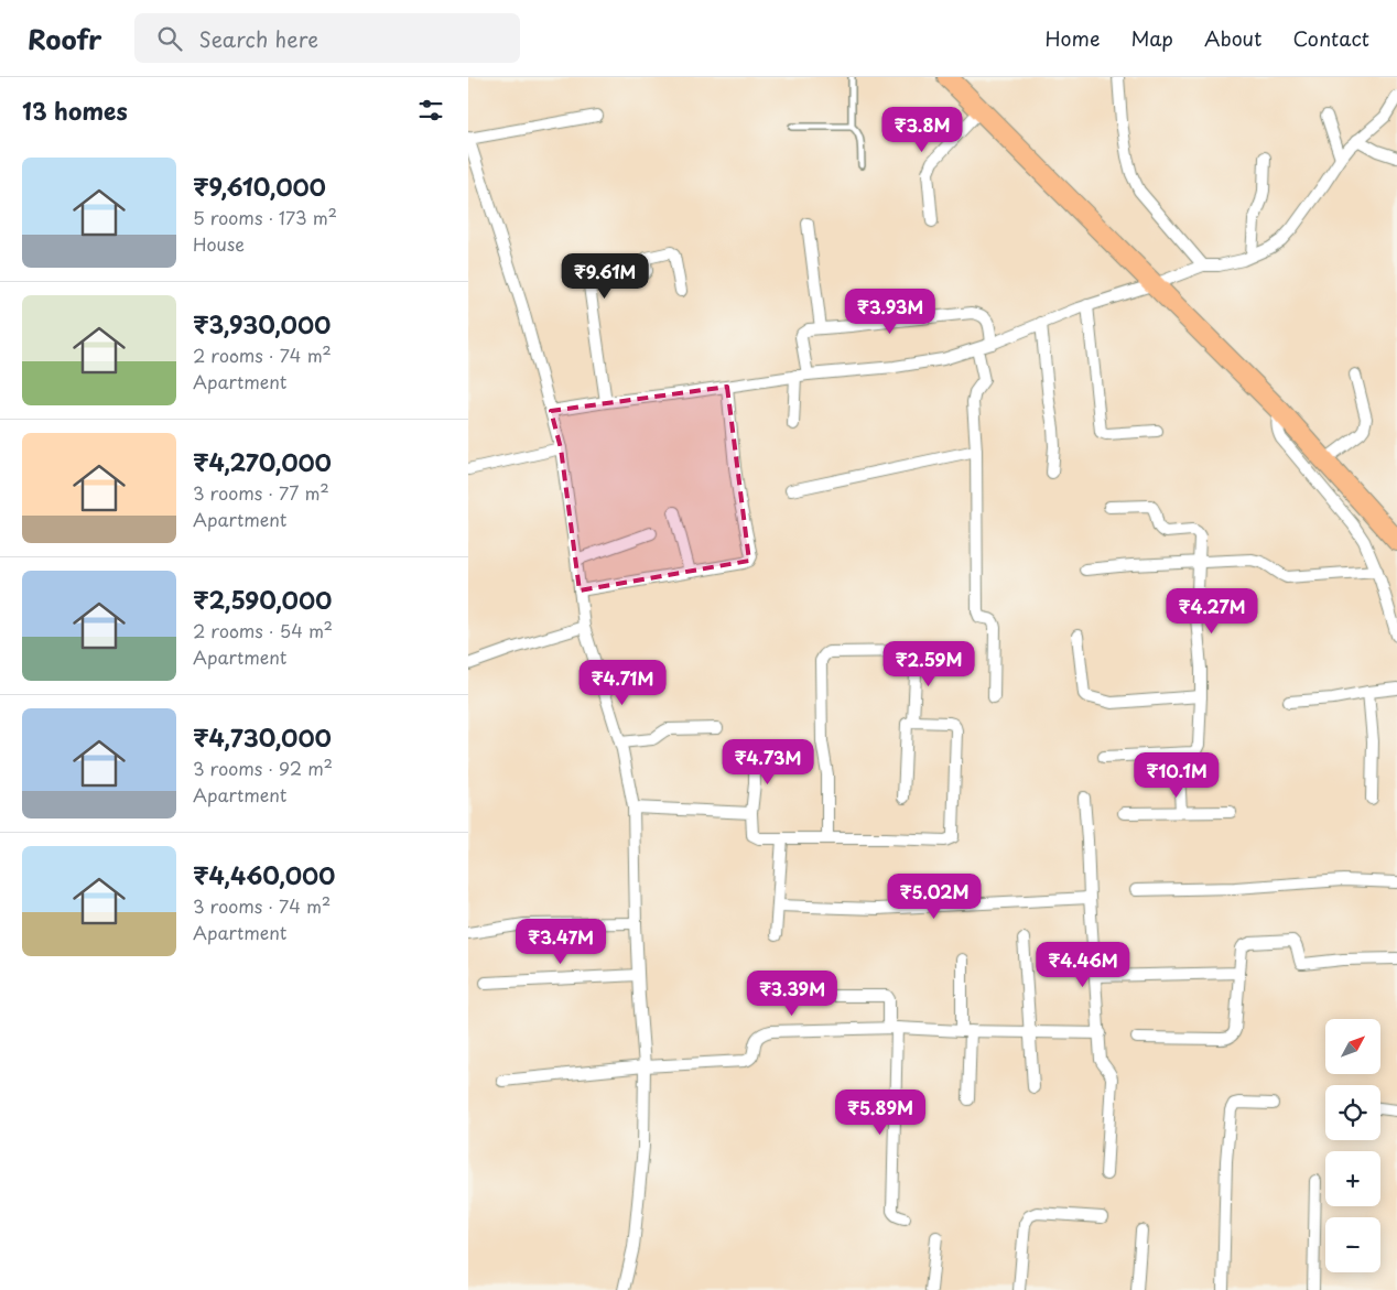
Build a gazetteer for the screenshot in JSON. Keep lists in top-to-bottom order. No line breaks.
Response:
{"north":"top right","page":{"header":"Roofr","search":"Search here","nav":["Home","Map","About","Contact"],"heading":"13 homes","price":["₹3.8M","₹9.61M","₹3.93M","₹4.27M","₹2.59M","₹4.71M","₹4.73M","₹10.1M","₹5.02M","₹3.47M","₹4.46M","₹3.39M","₹5.89M"],"list":[{"name":"₹9,610,000","note":"5 rooms · 173 m² · House"},{"name":"₹3,930,000","note":"2 rooms · 74 m² · Apartment"},{"name":"₹4,270,000","note":"3 rooms · 77 m² · Apartment"},{"name":"₹2,590,000","note":"2 rooms · 54 m² · Apartment"},{"name":"₹4,730,000","note":"3 rooms · 92 m² · Apartment"},{"name":"₹4,460,000","note":"3 rooms · 74 m² · Apartment"}],"map_buttons":["+","−"]}}
